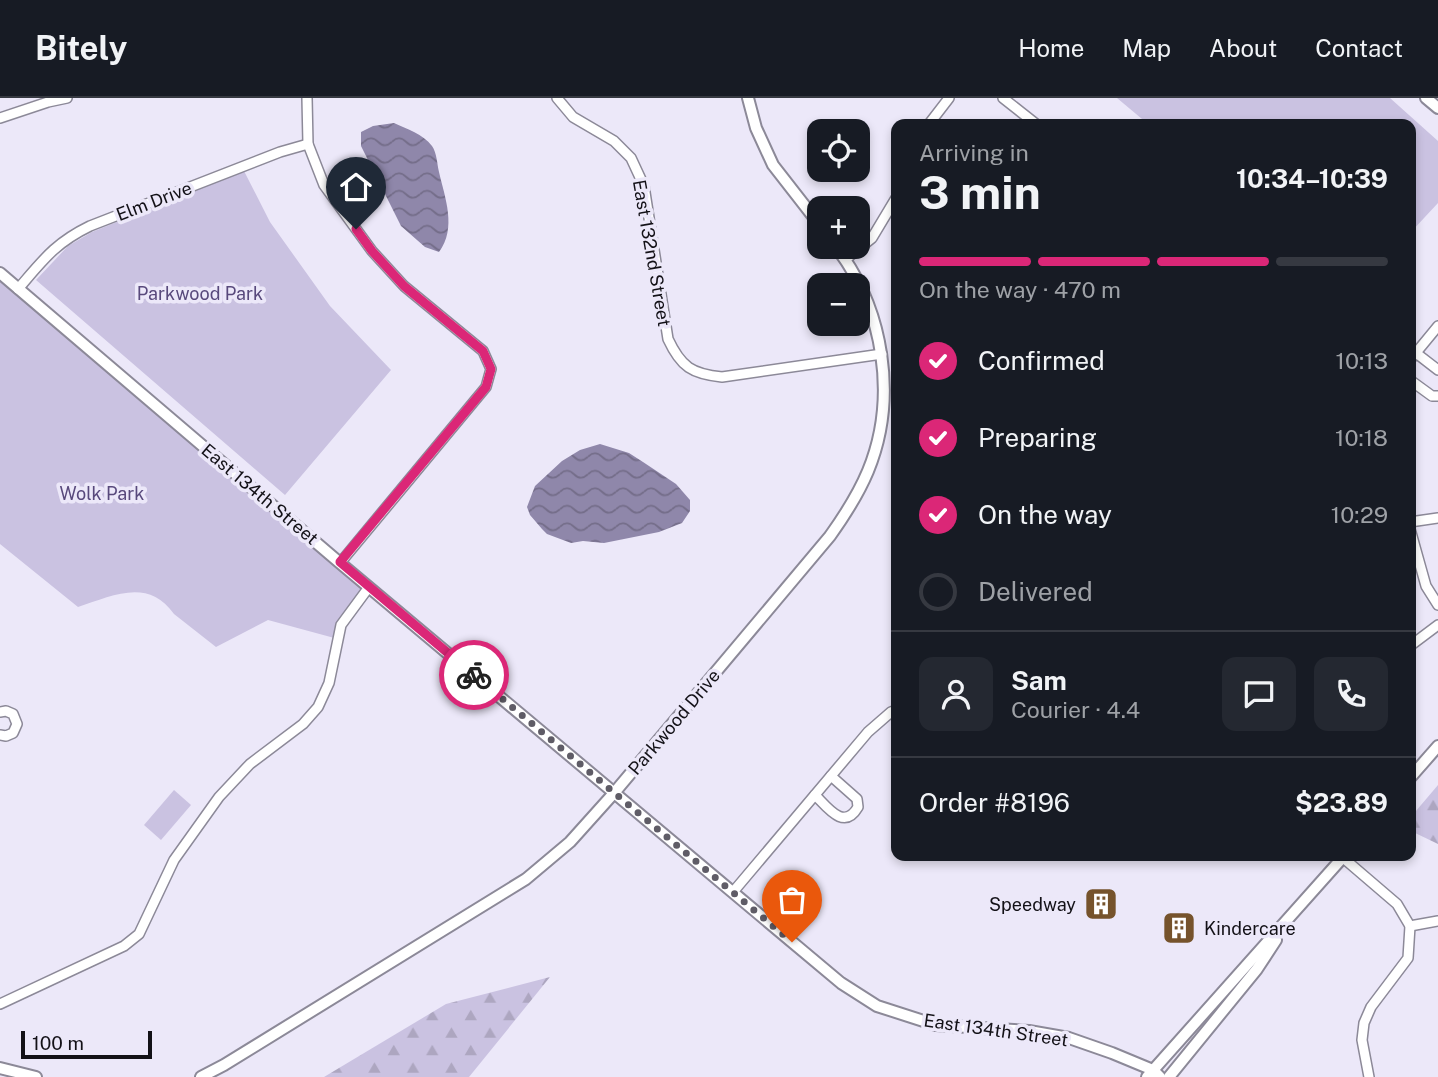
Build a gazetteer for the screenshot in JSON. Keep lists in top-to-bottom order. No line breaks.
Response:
{"streets":{"street":["Elm Drive","East 132nd Street","East 134th Street","Parkwood Drive"]},"crossings":[["Elm Drive","East 134th Street"],["East 132nd Street","Parkwood Drive"],["East 134th Street","Parkwood Drive"]],"parks":["Parkwood Park","Wolk Park"],"places":{"building":["Speedway","Kindercare"]},"scale_bar":"100 m","page":{"header":"Bitely","nav":["Home","Map","About","Contact"],"map_buttons":["+","−"],"heading":["3 min","Arriving in","10:34–10:39"],"panel":["Sam","Courier · 4.4","Order #8196","$23.89"],"bar":"On the way · 470 m","list":[["Confirmed","10:13"],["Preparing","10:18"],["On the way","10:29"],"Delivered"],"scale":"100 m"}}
